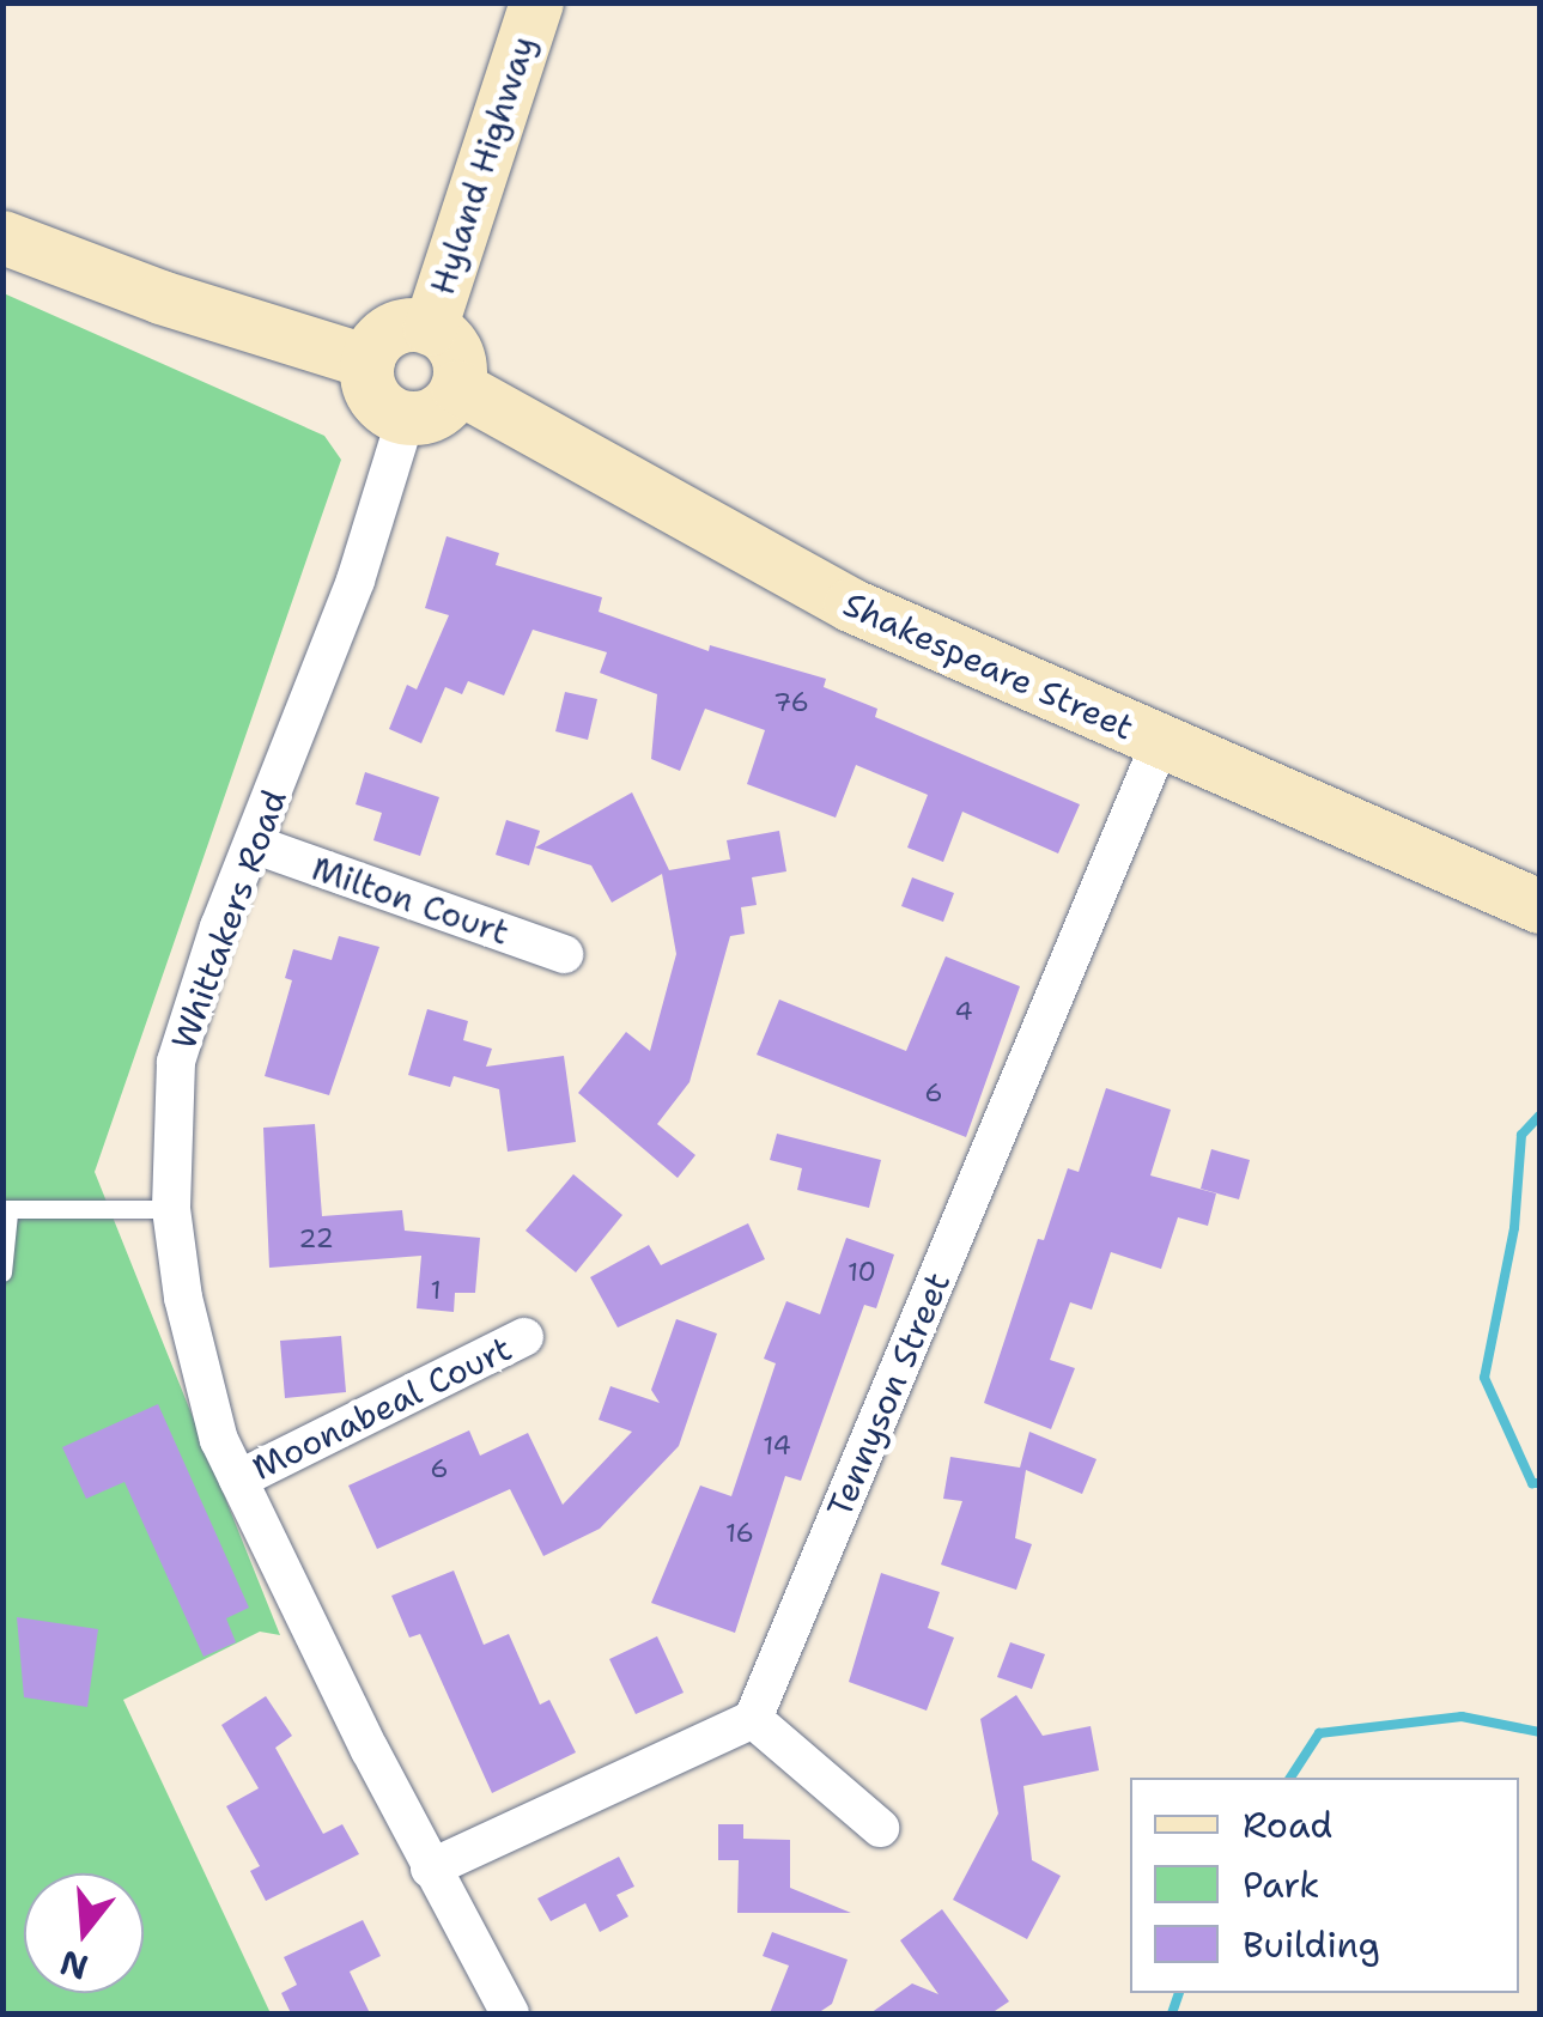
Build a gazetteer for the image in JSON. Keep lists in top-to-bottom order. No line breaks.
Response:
{"streets":{"main road":["Hyland Highway","Shakespeare Street"],"street":["Milton Court","Whittakers Road","Tennyson Street","Moonabeal Court"]},"crossings":[["Hyland Highway","Shakespeare Street"],["Hyland Highway","Whittakers Road"],["Shakespeare Street","Whittakers Road"],["Shakespeare Street","Tennyson Street"],["Milton Court","Whittakers Road"],["Whittakers Road","Moonabeal Court"]],"house_numbers":["76","4","6","22","10","1","14","6","16"],"legend":["Road","Park","Building"],"north":"bottom"}
